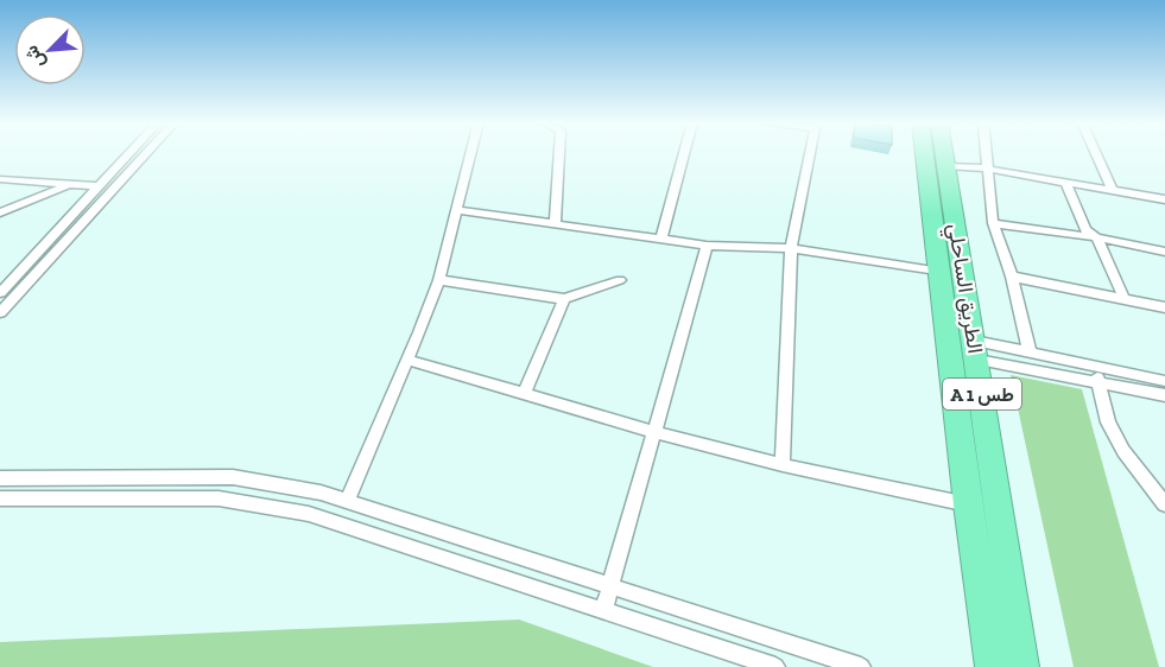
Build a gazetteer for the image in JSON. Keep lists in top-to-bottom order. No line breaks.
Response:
{"streets":{"highway":["الطريق الساحلي","A 1 طس"]},"north":"bottom left"}
